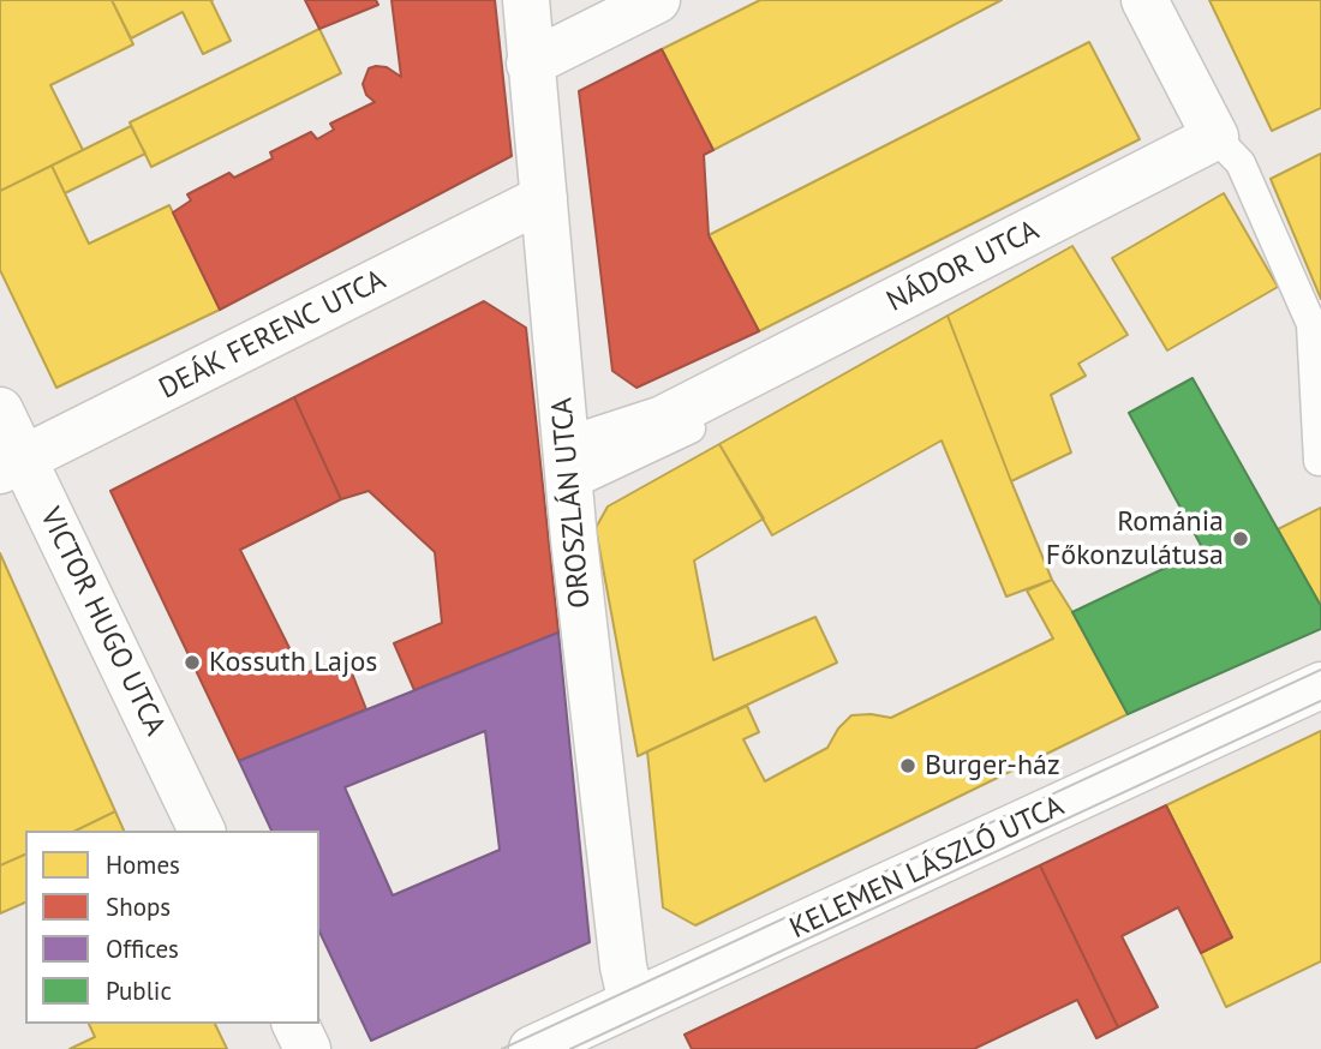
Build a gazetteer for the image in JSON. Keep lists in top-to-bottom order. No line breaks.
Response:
{"streets":{"street":["NÁDOR UTCA","DEÁK FERENC UTCA","OROSZLÁN UTCA","VICTOR HUGO UTCA","KELEMEN LÁSZLÓ UTCA"]},"crossings":[["NÁDOR UTCA","OROSZLÁN UTCA"],["DEÁK FERENC UTCA","OROSZLÁN UTCA"],["DEÁK FERENC UTCA","VICTOR HUGO UTCA"],["OROSZLÁN UTCA","KELEMEN LÁSZLÓ UTCA"]],"places":["Románia Főkonzulátusa","Kossuth Lajos","Burger-ház"],"legend":["Homes","Shops","Offices","Public"]}
